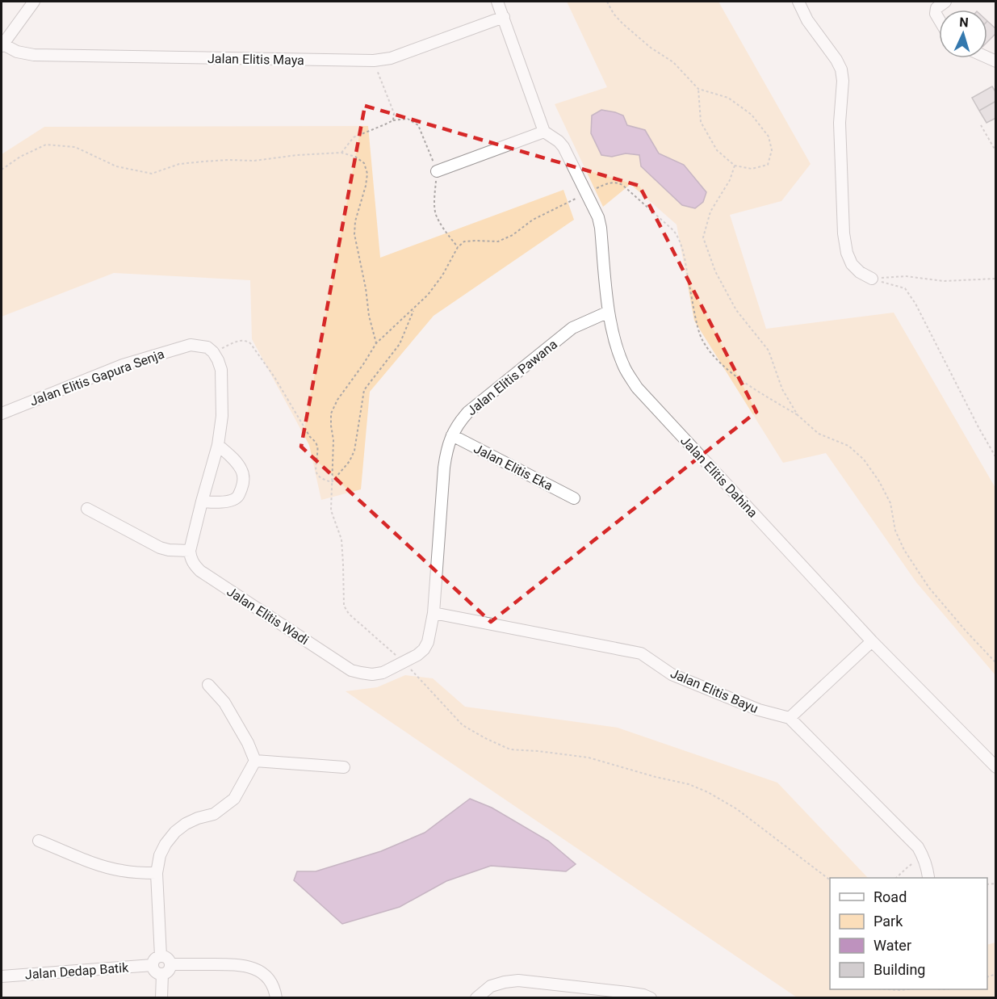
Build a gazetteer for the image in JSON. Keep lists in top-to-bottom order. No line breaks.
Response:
{"streets":{"street":["Jalan Elitis Maya","Jalan Elitis Gapura Senja","Jalan Elitis Pawana","Jalan Elitis Eka","Jalan Elitis Dahina","Jalan Elitis Wadi","Jalan Elitis Bayu","Jalan Dedap Batik"]},"crossings":[["Jalan Elitis Pawana","Jalan Elitis Eka"],["Jalan Elitis Pawana","Jalan Elitis Dahina"],["Jalan Elitis Pawana","Jalan Elitis Wadi"],["Jalan Elitis Pawana","Jalan Elitis Bayu"],["Jalan Elitis Wadi","Jalan Elitis Bayu"]],"legend":["Road","Park","Water","Building"],"north":"top"}
